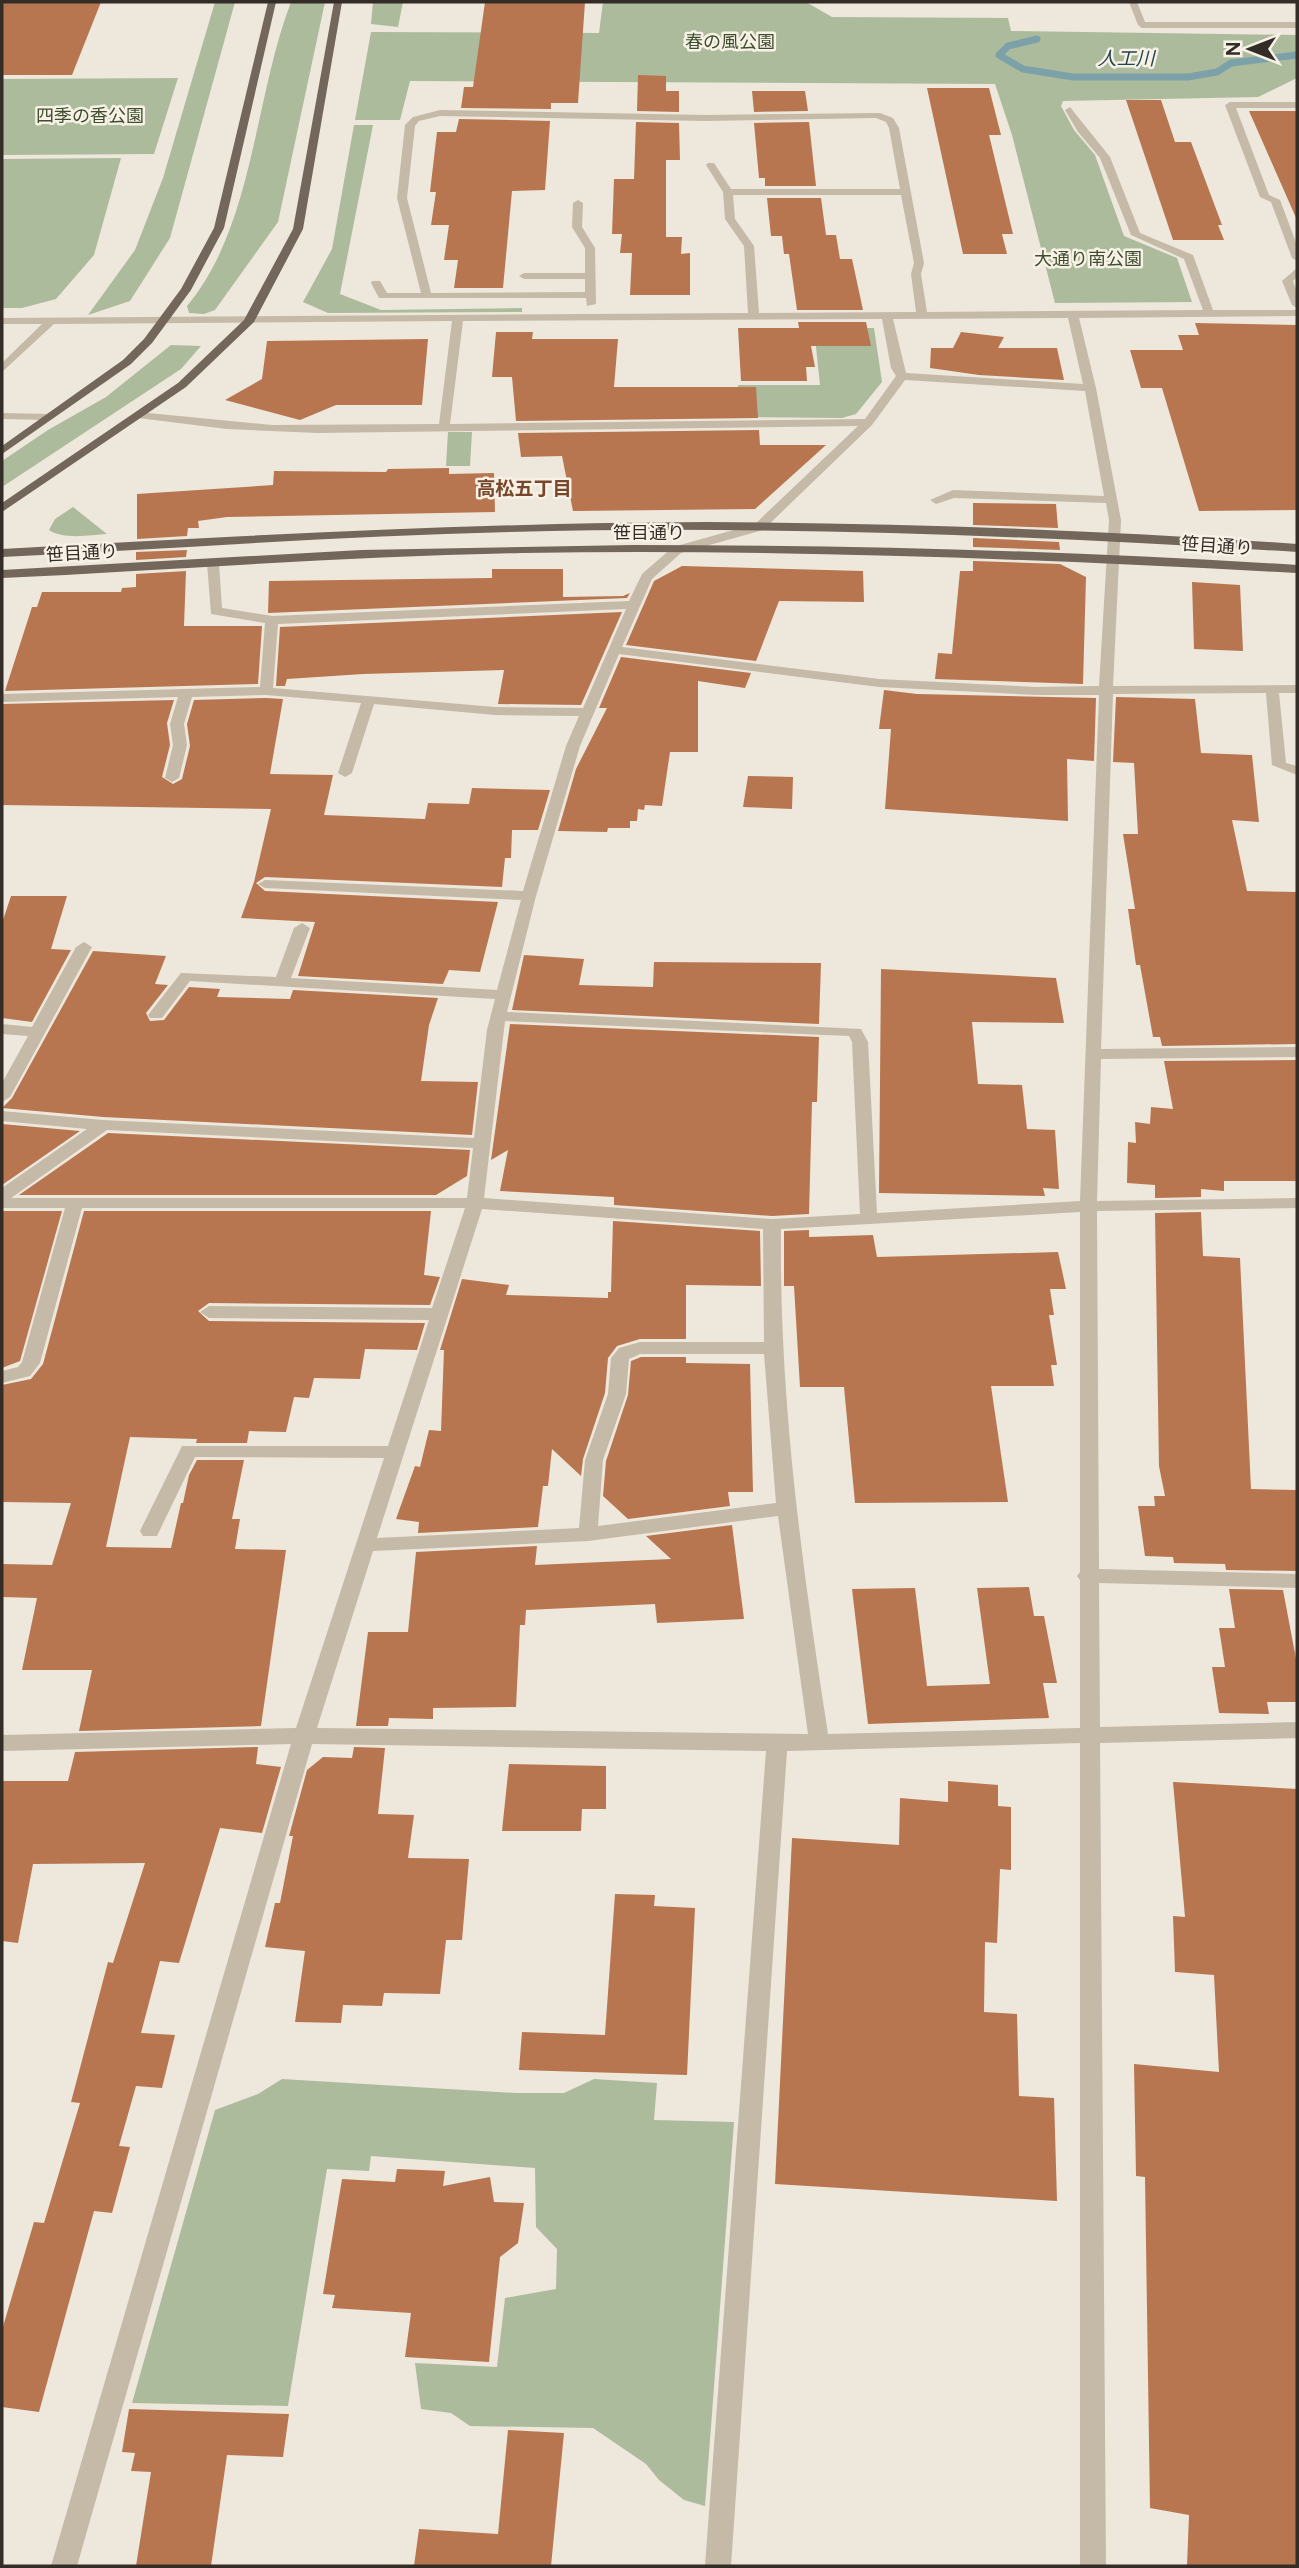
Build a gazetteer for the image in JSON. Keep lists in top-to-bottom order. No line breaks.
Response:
{"streets":{"main road":["笹目通り"]},"districts":["高松五丁目"],"water":["人工川"],"parks":["春の風公園","四季の香公園","大通り南公園"],"north":"left"}
